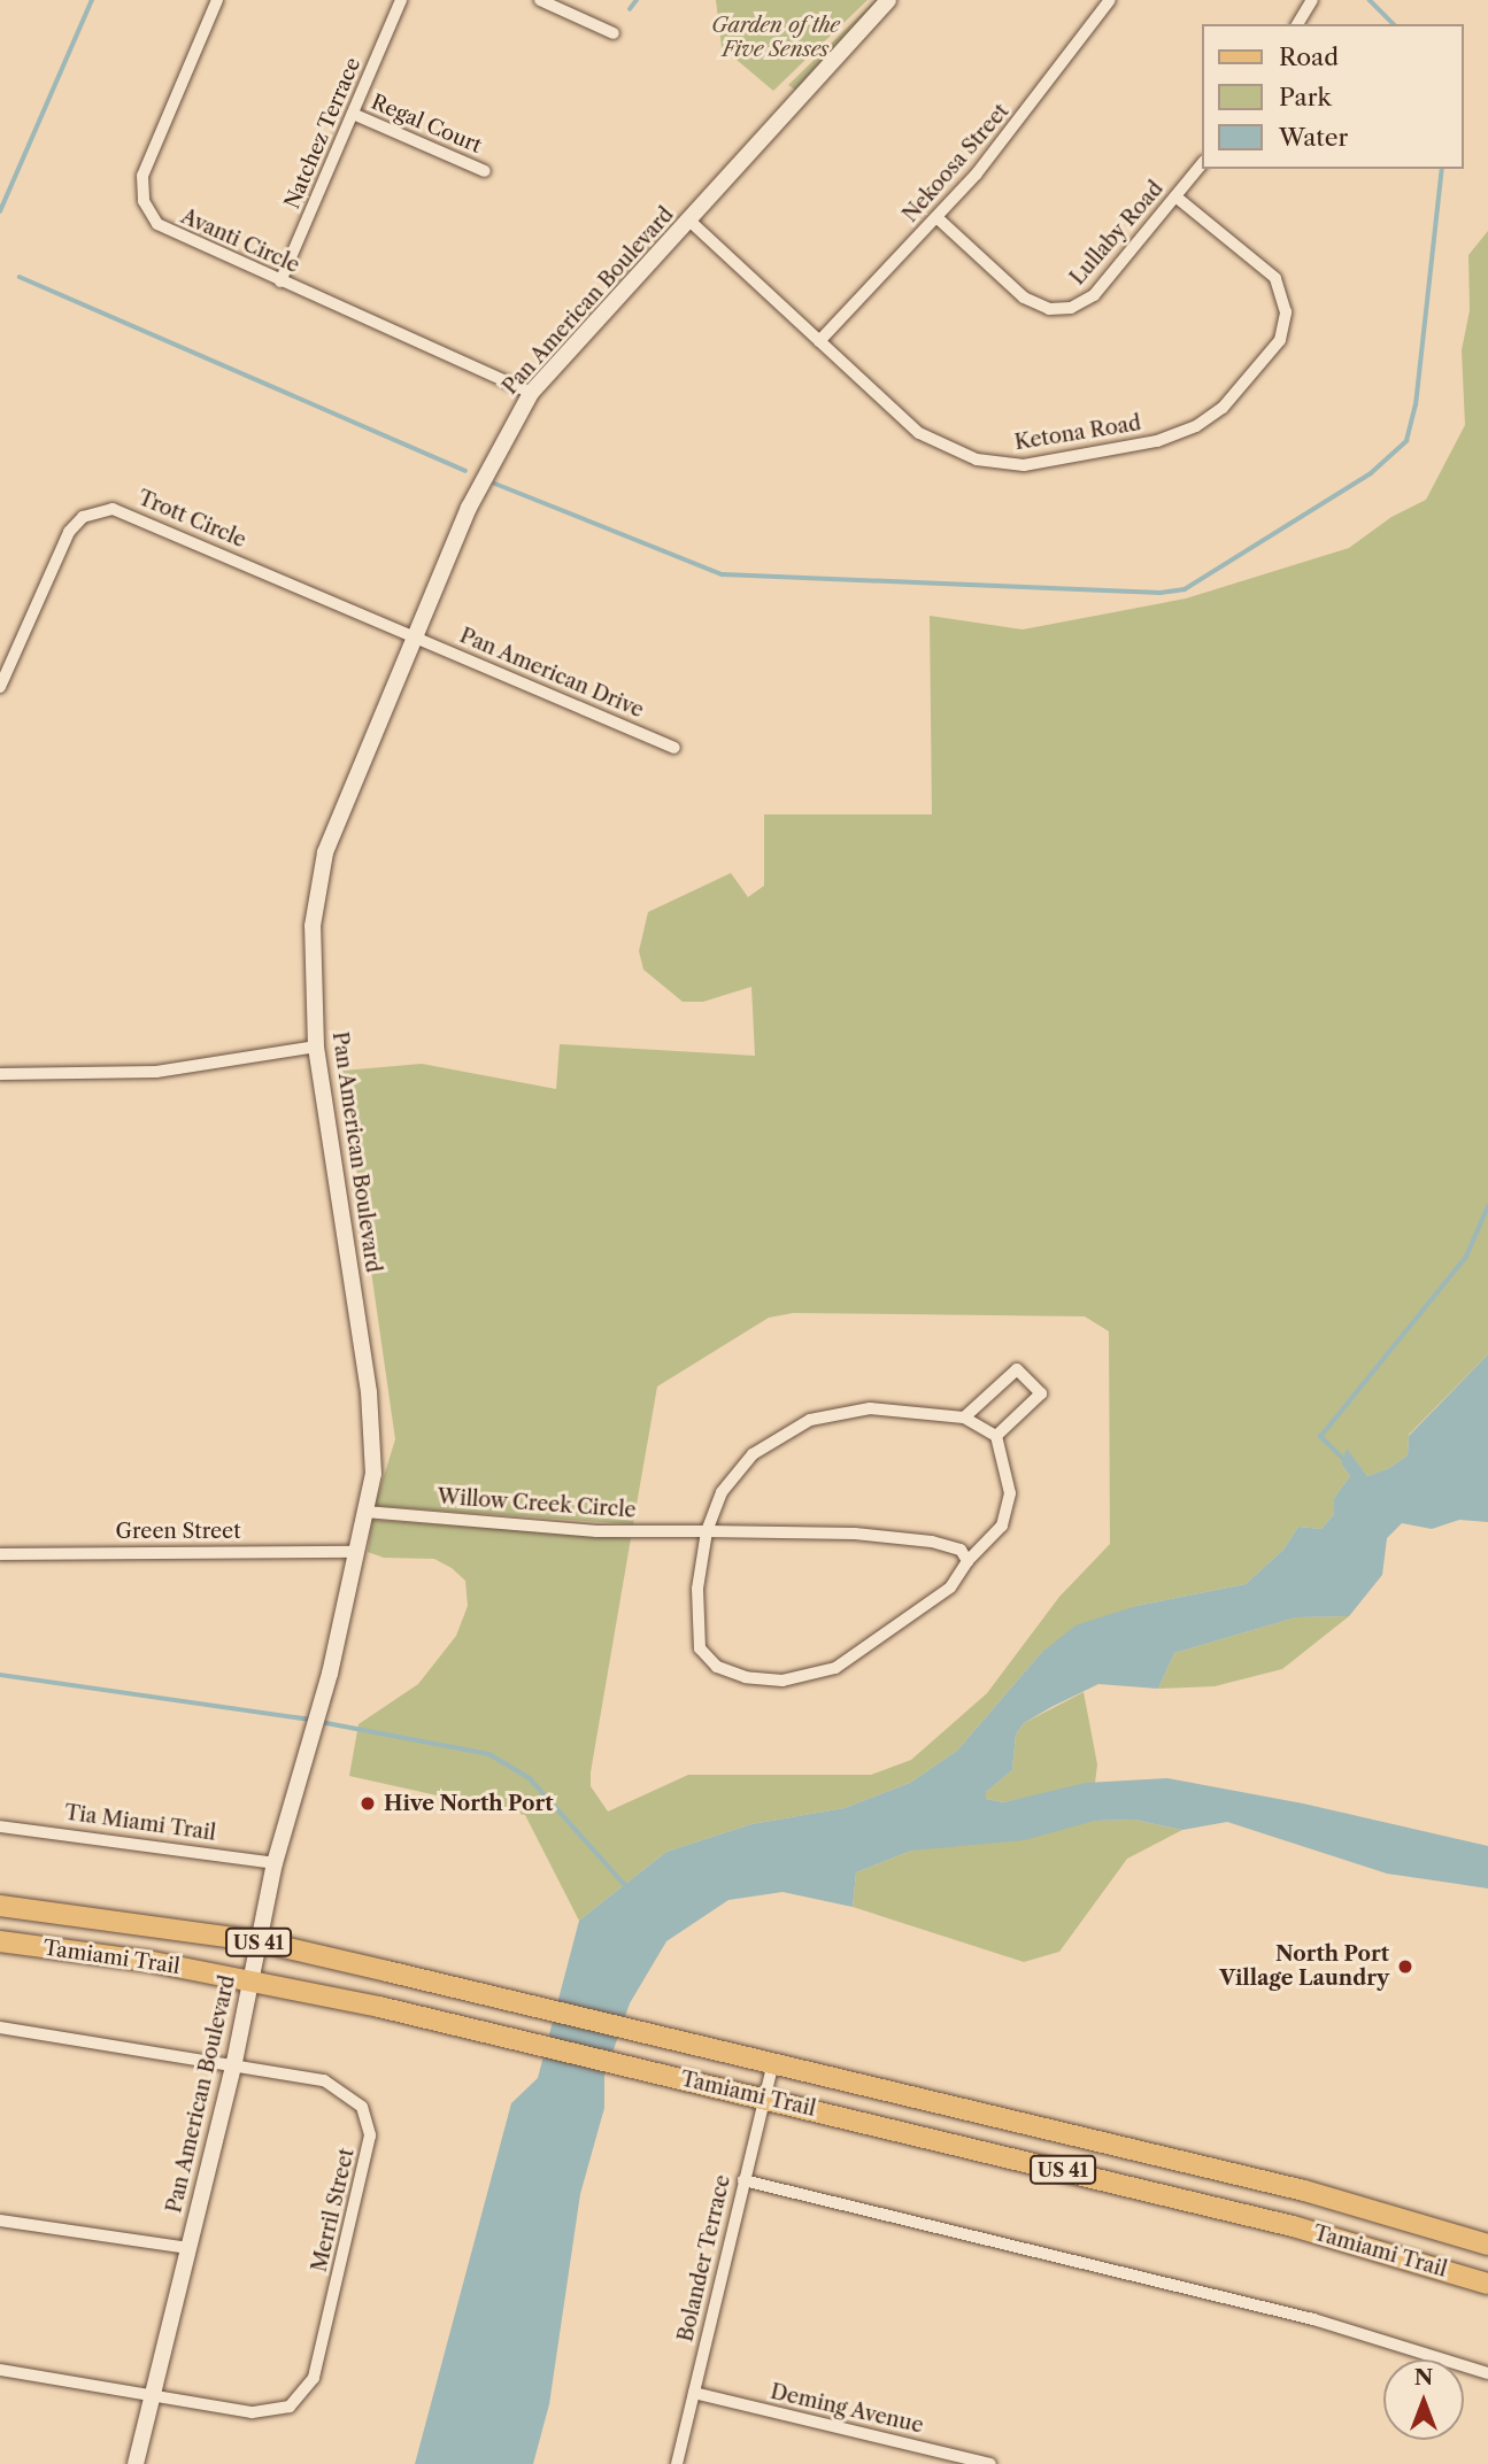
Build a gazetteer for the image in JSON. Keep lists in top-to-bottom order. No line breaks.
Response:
{"streets":{"main road":["US 41","Tamiami Trail"],"street":["Regal Court","Natchez Terrace","Nekoosa Street","Lullaby Road","Avanti Circle","Pan American Boulevard","Ketona Road","Trott Circle","Pan American Drive","Willow Creek Circle","Green Street","Tia Miami Trail","Merril Street","Bolander Terrace","Deming Avenue"]},"crossings":[["Regal Court","Natchez Terrace"],["Natchez Terrace","Avanti Circle"],["Nekoosa Street","Lullaby Road"],["Nekoosa Street","Ketona Road"],["Lullaby Road","Ketona Road"],["Avanti Circle","Pan American Boulevard"],["Pan American Boulevard","Ketona Road"],["Pan American Boulevard","Trott Circle"],["Pan American Boulevard","Pan American Drive"],["Pan American Boulevard","Willow Creek Circle"],["Pan American Boulevard","Green Street"],["Pan American Boulevard","Tia Miami Trail"],["Pan American Boulevard","Tamiami Trail"],["Pan American Boulevard","Merril Street"],["Trott Circle","Pan American Drive"],["Tamiami Trail","Bolander Terrace"],["Bolander Terrace","Deming Avenue"]],"parks":["Garden of the Five Senses"],"places":["Hive North Port","North Port Village Laundry"],"legend":["Road","Park","Water"],"north":"top"}
